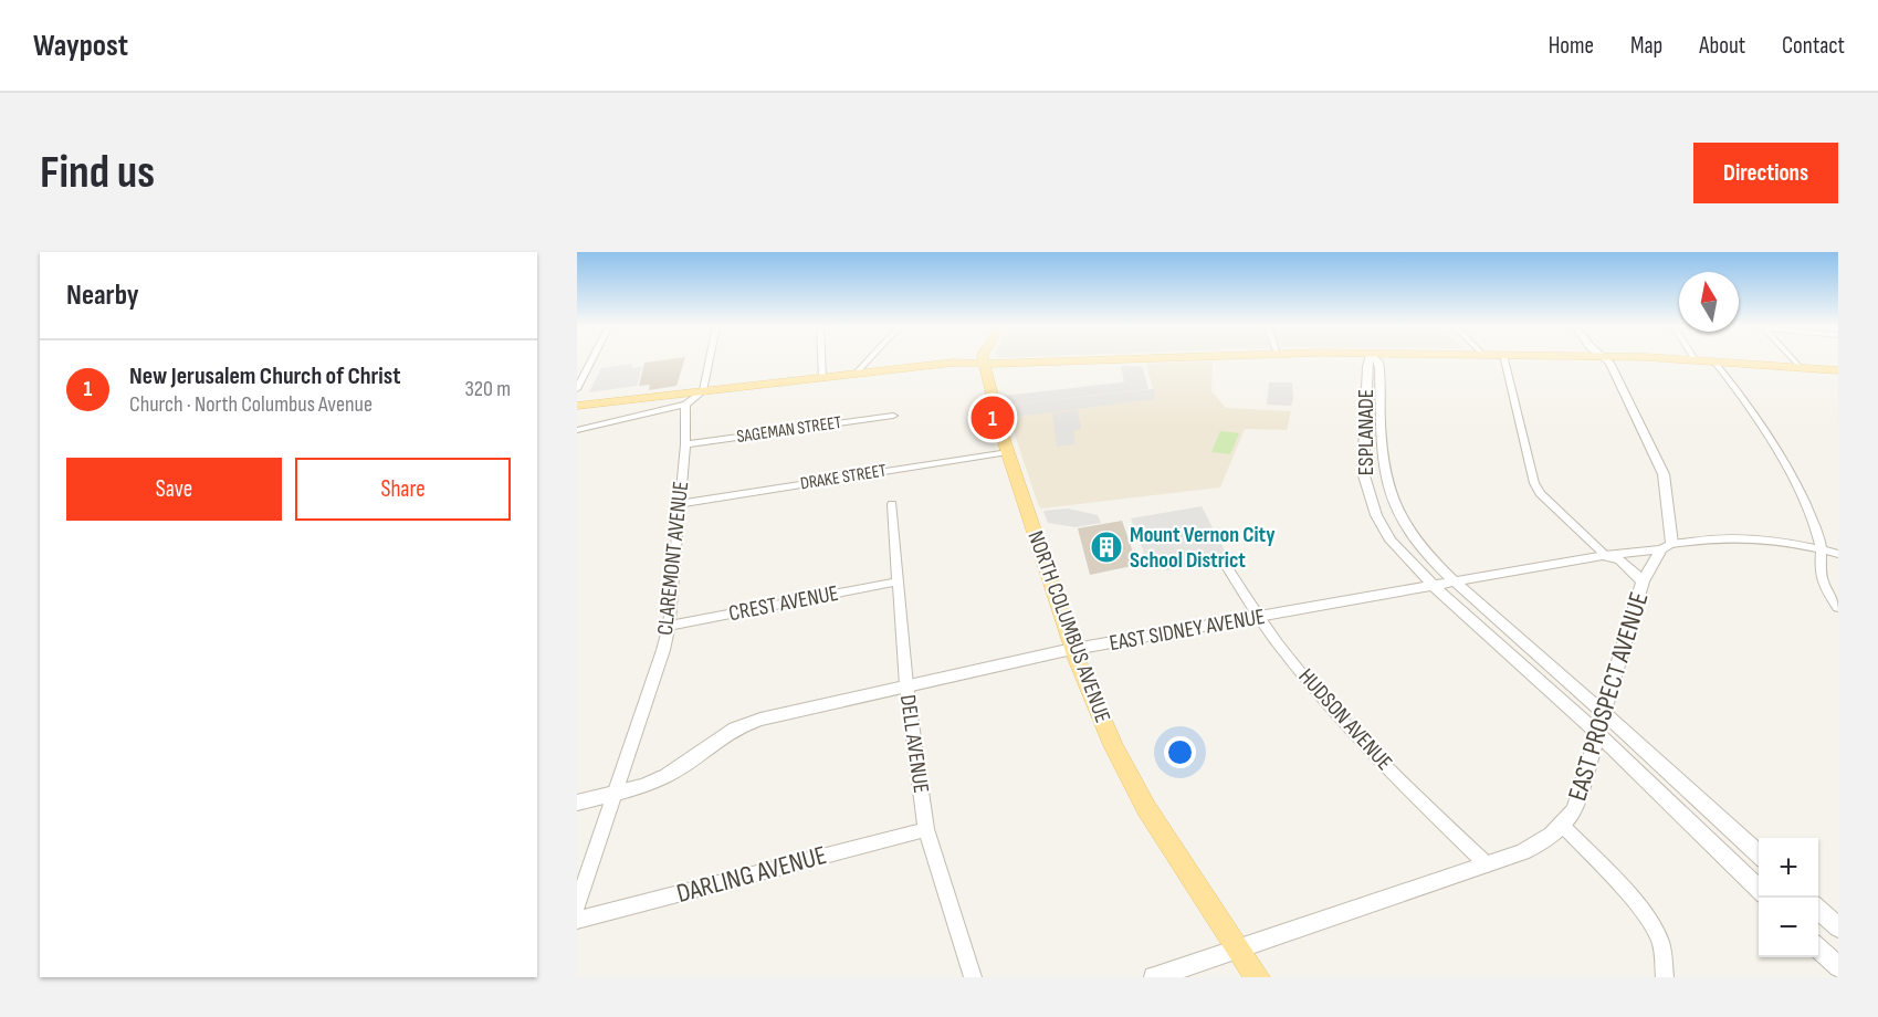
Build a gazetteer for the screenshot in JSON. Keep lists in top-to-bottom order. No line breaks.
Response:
{"streets":{"main road":["NORTH COLUMBUS AVENUE"],"street":["SAGEMAN STREET","ESPLANADE","DRAKE STREET","CLAREMONT AVENUE","CREST AVENUE","EAST SIDNEY AVENUE","EAST PROSPECT AVENUE","HUDSON AVENUE","DELL AVENUE","DARLING AVENUE"]},"crossings":[["SAGEMAN STREET","CLAREMONT AVENUE"],["ESPLANADE","EAST SIDNEY AVENUE"],["ESPLANADE","EAST PROSPECT AVENUE"],["DRAKE STREET","CLAREMONT AVENUE"],["DRAKE STREET","NORTH COLUMBUS AVENUE"],["CLAREMONT AVENUE","CREST AVENUE"],["CLAREMONT AVENUE","EAST SIDNEY AVENUE"],["CREST AVENUE","DELL AVENUE"],["NORTH COLUMBUS AVENUE","EAST SIDNEY AVENUE"],["NORTH COLUMBUS AVENUE","EAST PROSPECT AVENUE"],["EAST SIDNEY AVENUE","EAST PROSPECT AVENUE"],["EAST SIDNEY AVENUE","HUDSON AVENUE"],["EAST SIDNEY AVENUE","DELL AVENUE"],["EAST PROSPECT AVENUE","HUDSON AVENUE"],["DELL AVENUE","DARLING AVENUE"]],"places":{"building":["Mount Vernon City School District"]},"north":"top","page":{"header":"Waypost","nav":["Home","Map","About","Contact"],"buttons":["Directions",["Save","Share"]],"title":"Find us","heading":"Nearby","list":[{"mark":"1","name":"New Jerusalem Church of Christ","note":"Church · North Columbus Avenue","value":"320 m"}],"pins":"1","map_buttons":["+","−"]}}
